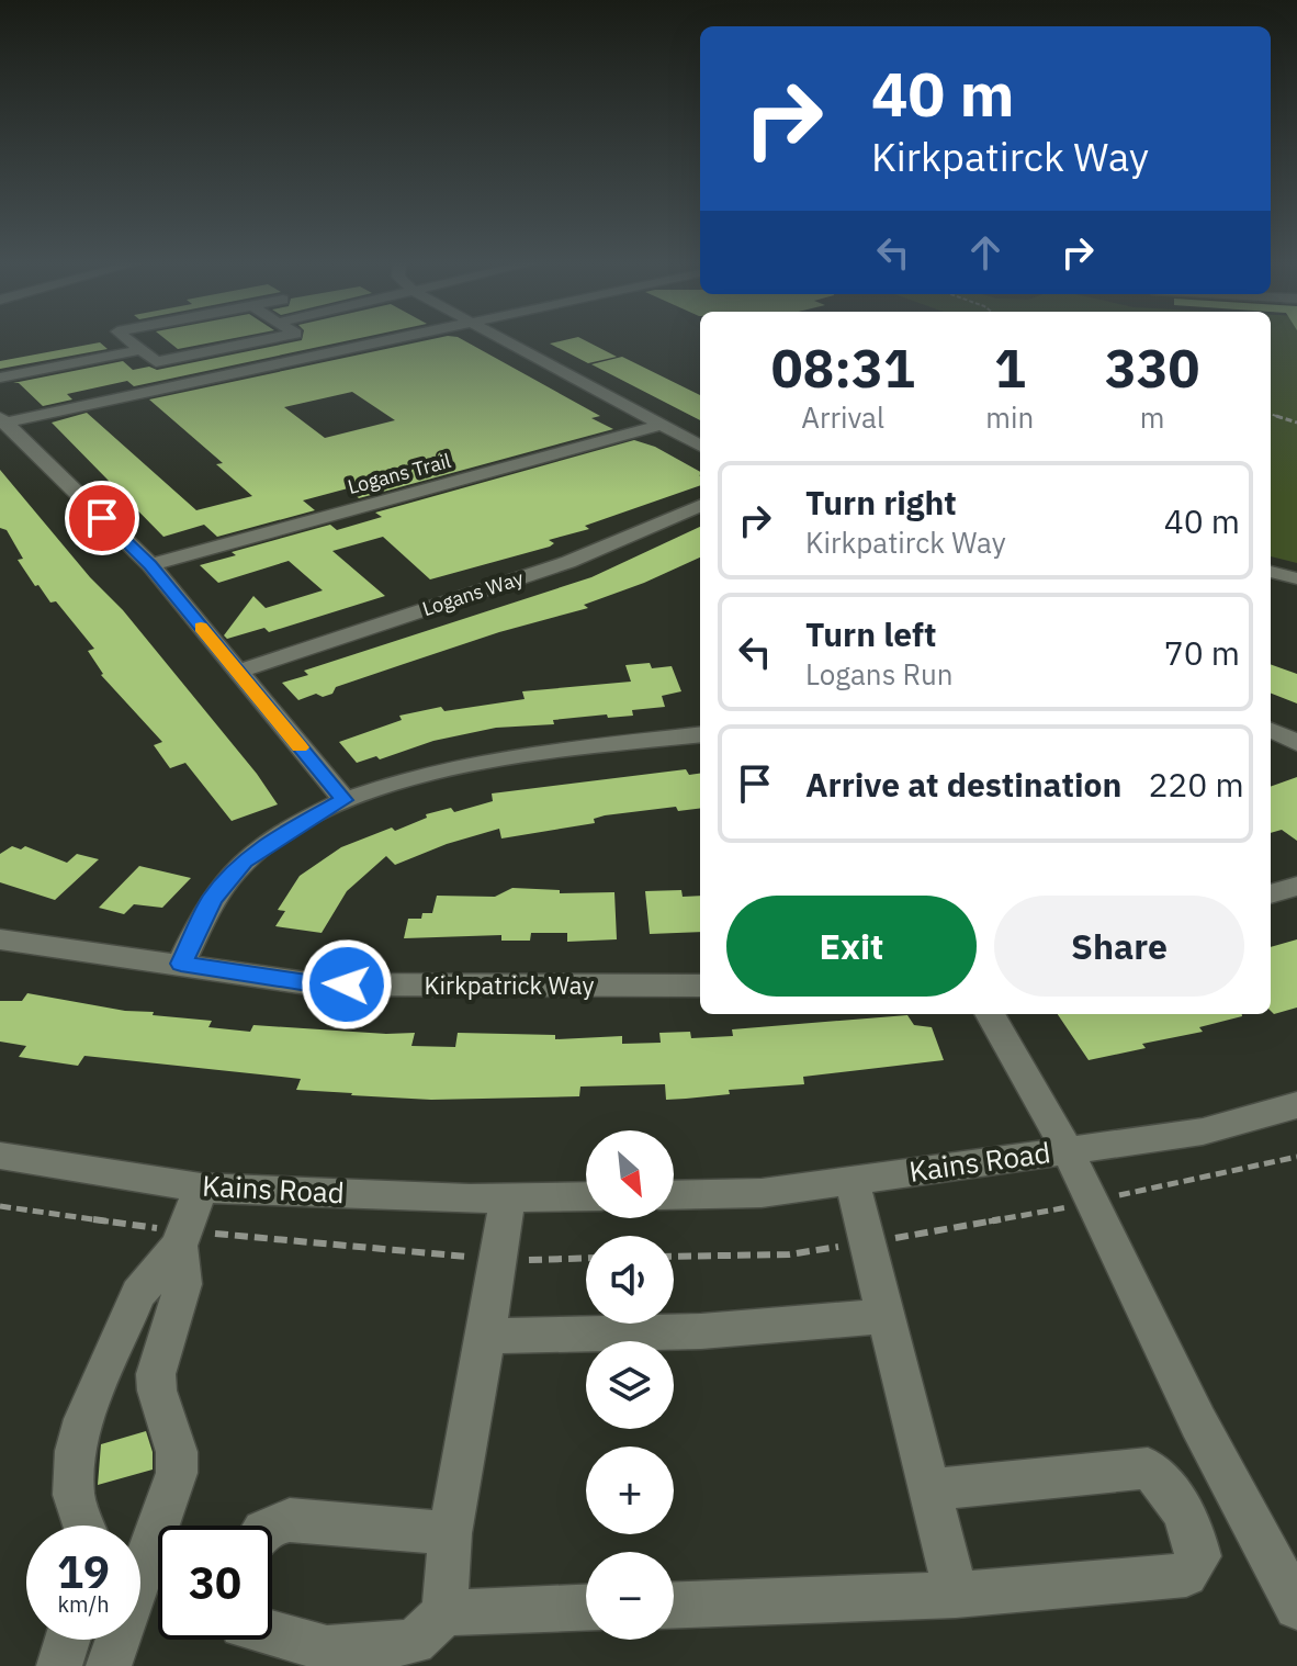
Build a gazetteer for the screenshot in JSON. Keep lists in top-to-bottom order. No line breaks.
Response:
{"streets":{"street":["Logans Trail","Logans Way","Kirkpatrick Way","Kains Road"]},"north":"bottom right","page":{"turn":["40 m","Kirkpatirck Way"],"eta":["08:31","Arrival","1","min","330","m"],"list":[{"name":"Turn right","note":"Kirkpatirck Way","value":"40 m"},{"name":"Turn left","note":"Logans Run","value":"70 m"},{"name":"Arrive at destination","value":"220 m"}],"buttons":["Exit","Share"],"map_buttons":["+","−"],"speed":"19 km/h","limit":"30"}}
